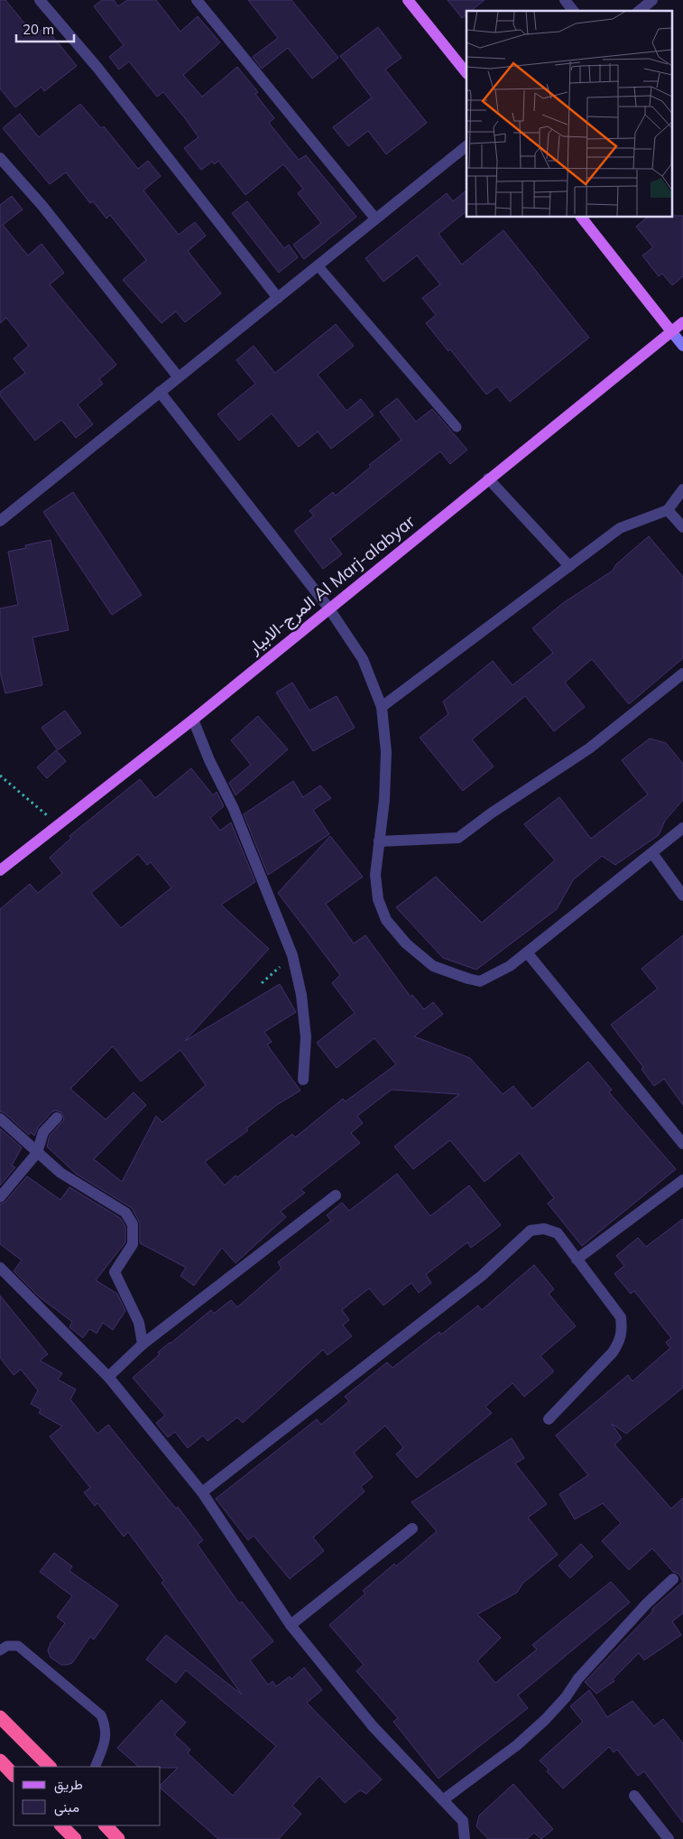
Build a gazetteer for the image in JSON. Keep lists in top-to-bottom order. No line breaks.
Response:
{"streets":{"main road":["المرج-الابيار Al Marj-alabyar"]},"legend":["طريق","مبنى"],"scale_bar":"20 m"}
